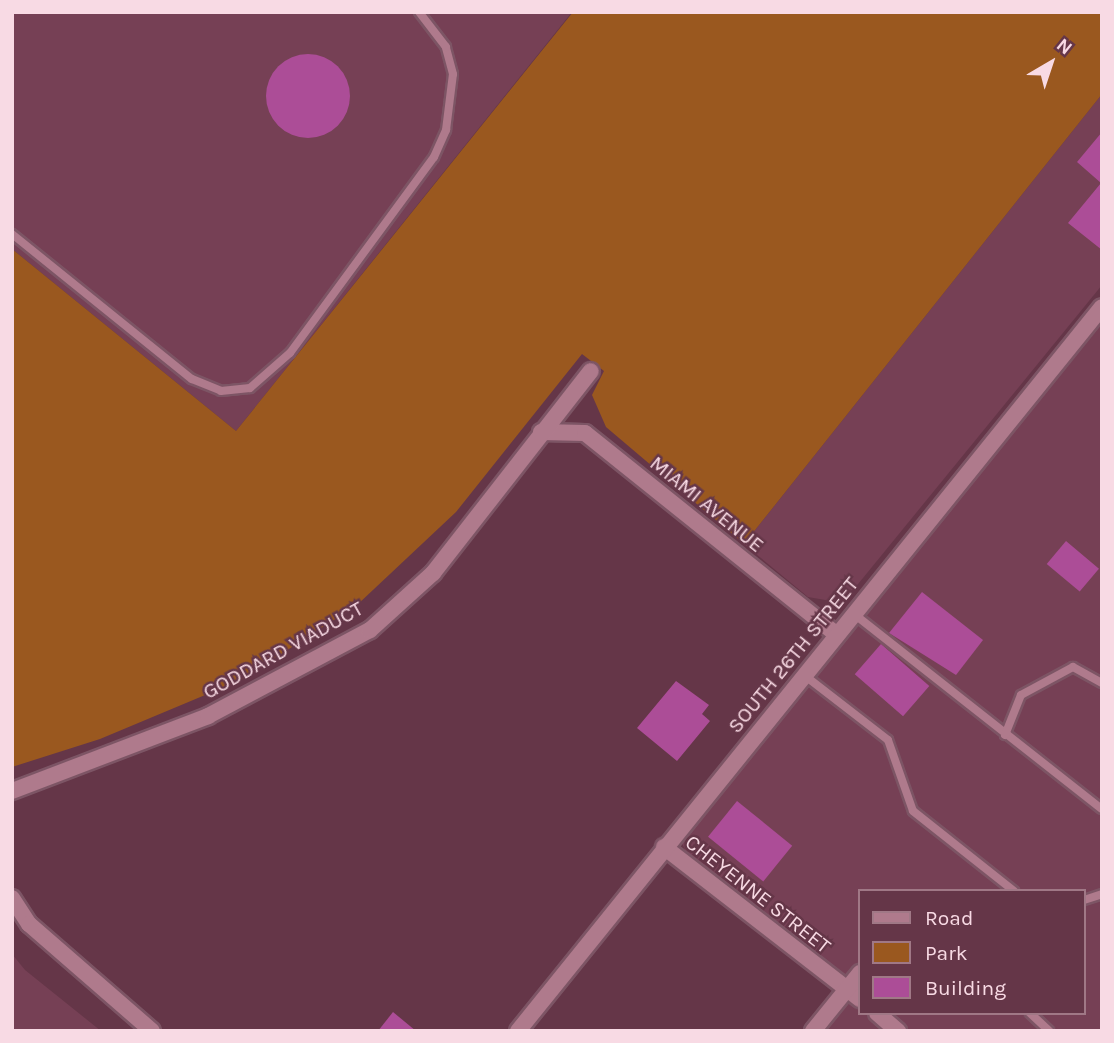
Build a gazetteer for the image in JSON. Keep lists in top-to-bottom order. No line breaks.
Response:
{"streets":{"street":["MIAMI AVENUE","GODDARD VIADUCT","SOUTH 26TH STREET","CHEYENNE STREET"]},"crossings":[["MIAMI AVENUE","GODDARD VIADUCT"],["MIAMI AVENUE","SOUTH 26TH STREET"],["SOUTH 26TH STREET","CHEYENNE STREET"]],"legend":["Road","Park","Building"],"north":"top right"}
